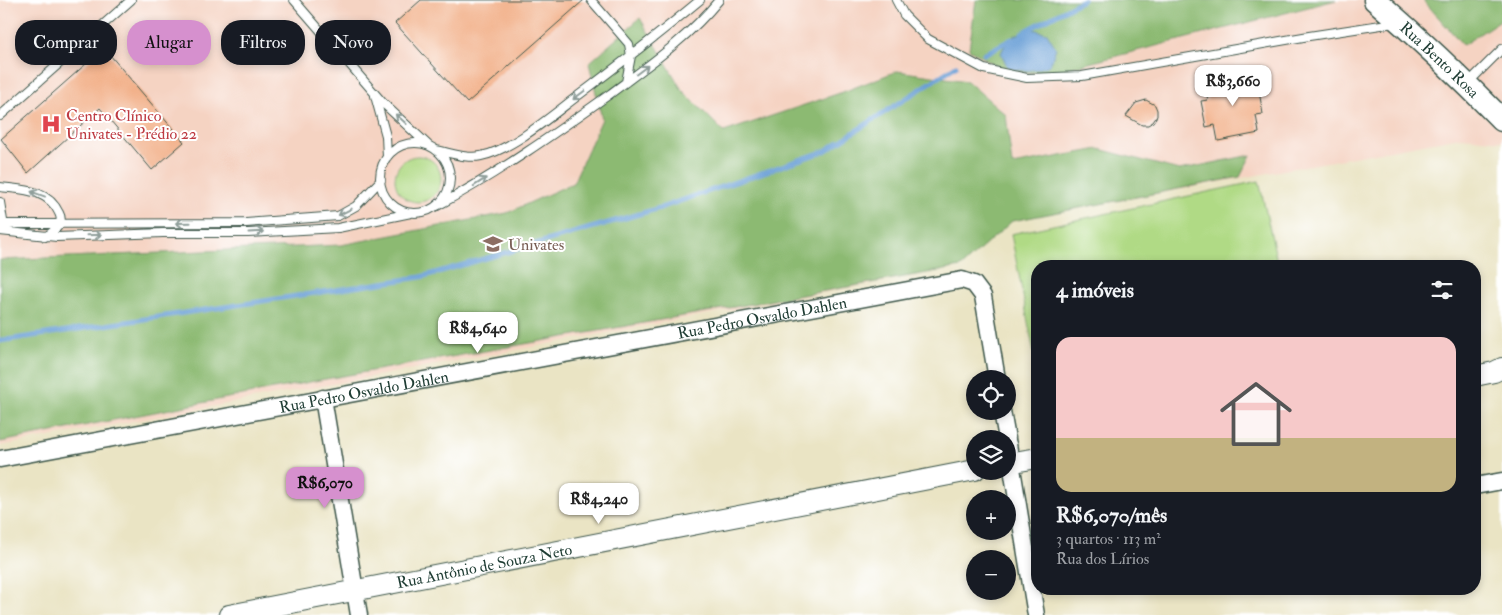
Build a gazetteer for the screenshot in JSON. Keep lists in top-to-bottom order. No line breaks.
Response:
{"streets":{"main road":["Rua Bento Rosa"],"street":["Rua Pedro Osvaldo Dahlen","Rua Antônio de Souza Neto"]},"places":{"hospital":["Centro Clínico Univates - Prédio 22"],"school or university":["Univates"]},"page":{"chip":["Comprar","Alugar","Filtros","Novo"],"price":["R$3,660","R$4,640","R$6,070","R$4,240"],"heading":"4 imóveis","list":[{"name":"R$6,070/mês","note":"3 quartos · 113 m² · Rua dos Lírios"}],"map_buttons":["+","−"]}}
